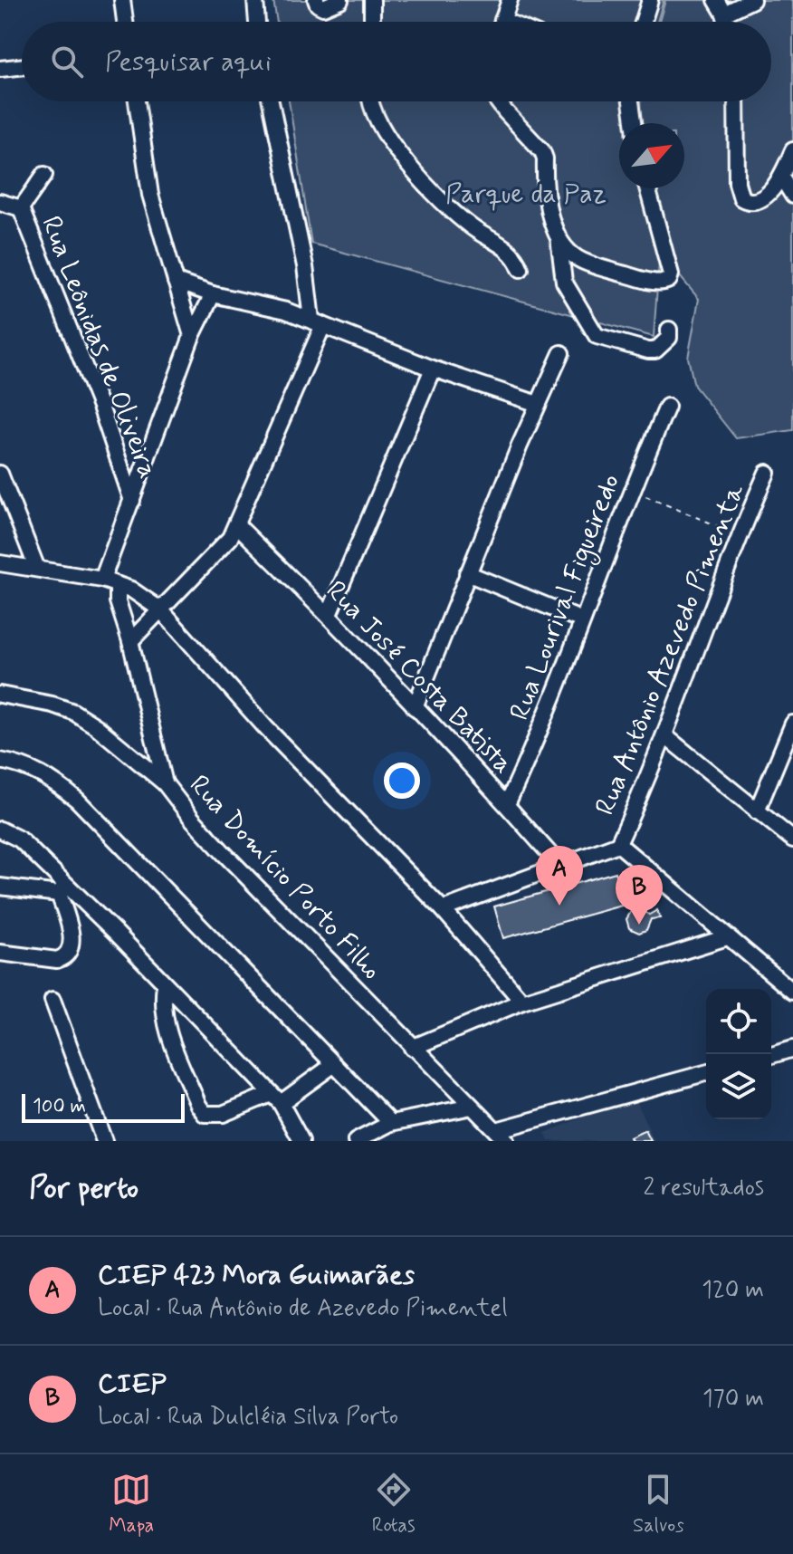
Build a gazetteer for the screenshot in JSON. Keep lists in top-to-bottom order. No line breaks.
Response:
{"streets":{"street":["Rua Leônidas de Oliveira","Rua Lourival Figueiredo","Rua Antônio Azevedo Pimenta","Rua José Costa Batista","Rua Domício Porto Filho"]},"crossings":[["Rua Lourival Figueiredo","Rua José Costa Batista"]],"parks":["Parque da Paz"],"scale_bar":"100 m","north":"top right","page":{"search":"Pesquisar aqui","pins":["A","B"],"scale":"100 m","heading":["Por perto","2 resultados"],"list":[{"mark":"A","name":"CIEP 423 Mora Guimarães","note":"Local · Rua Antônio de Azevedo Pimentel","value":"120 m"},{"mark":"B","name":"CIEP","note":"Local · Rua Dulcléia Silva Porto","value":"170 m"}],"nav":["Mapa","Rotas","Salvos"]}}
